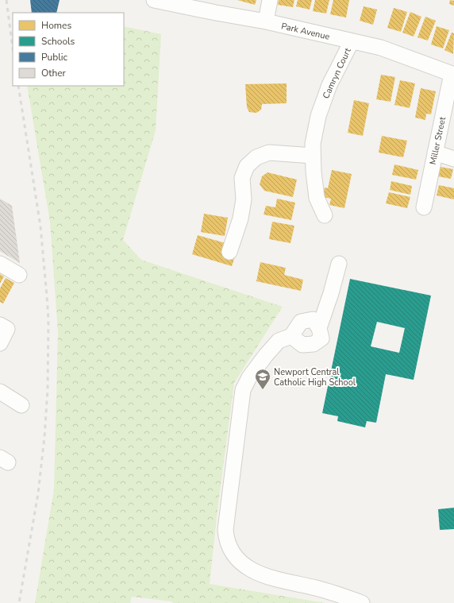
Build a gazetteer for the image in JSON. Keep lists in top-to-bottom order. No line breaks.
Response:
{"streets":{"street":["Park Avenue","Camryn Court","Miller Street"]},"crossings":[["Park Avenue","Camryn Court"],["Park Avenue","Miller Street"]],"places":{"school or university":["Newport Central Catholic High School"]},"legend":["Homes","Schools","Public","Other"]}
